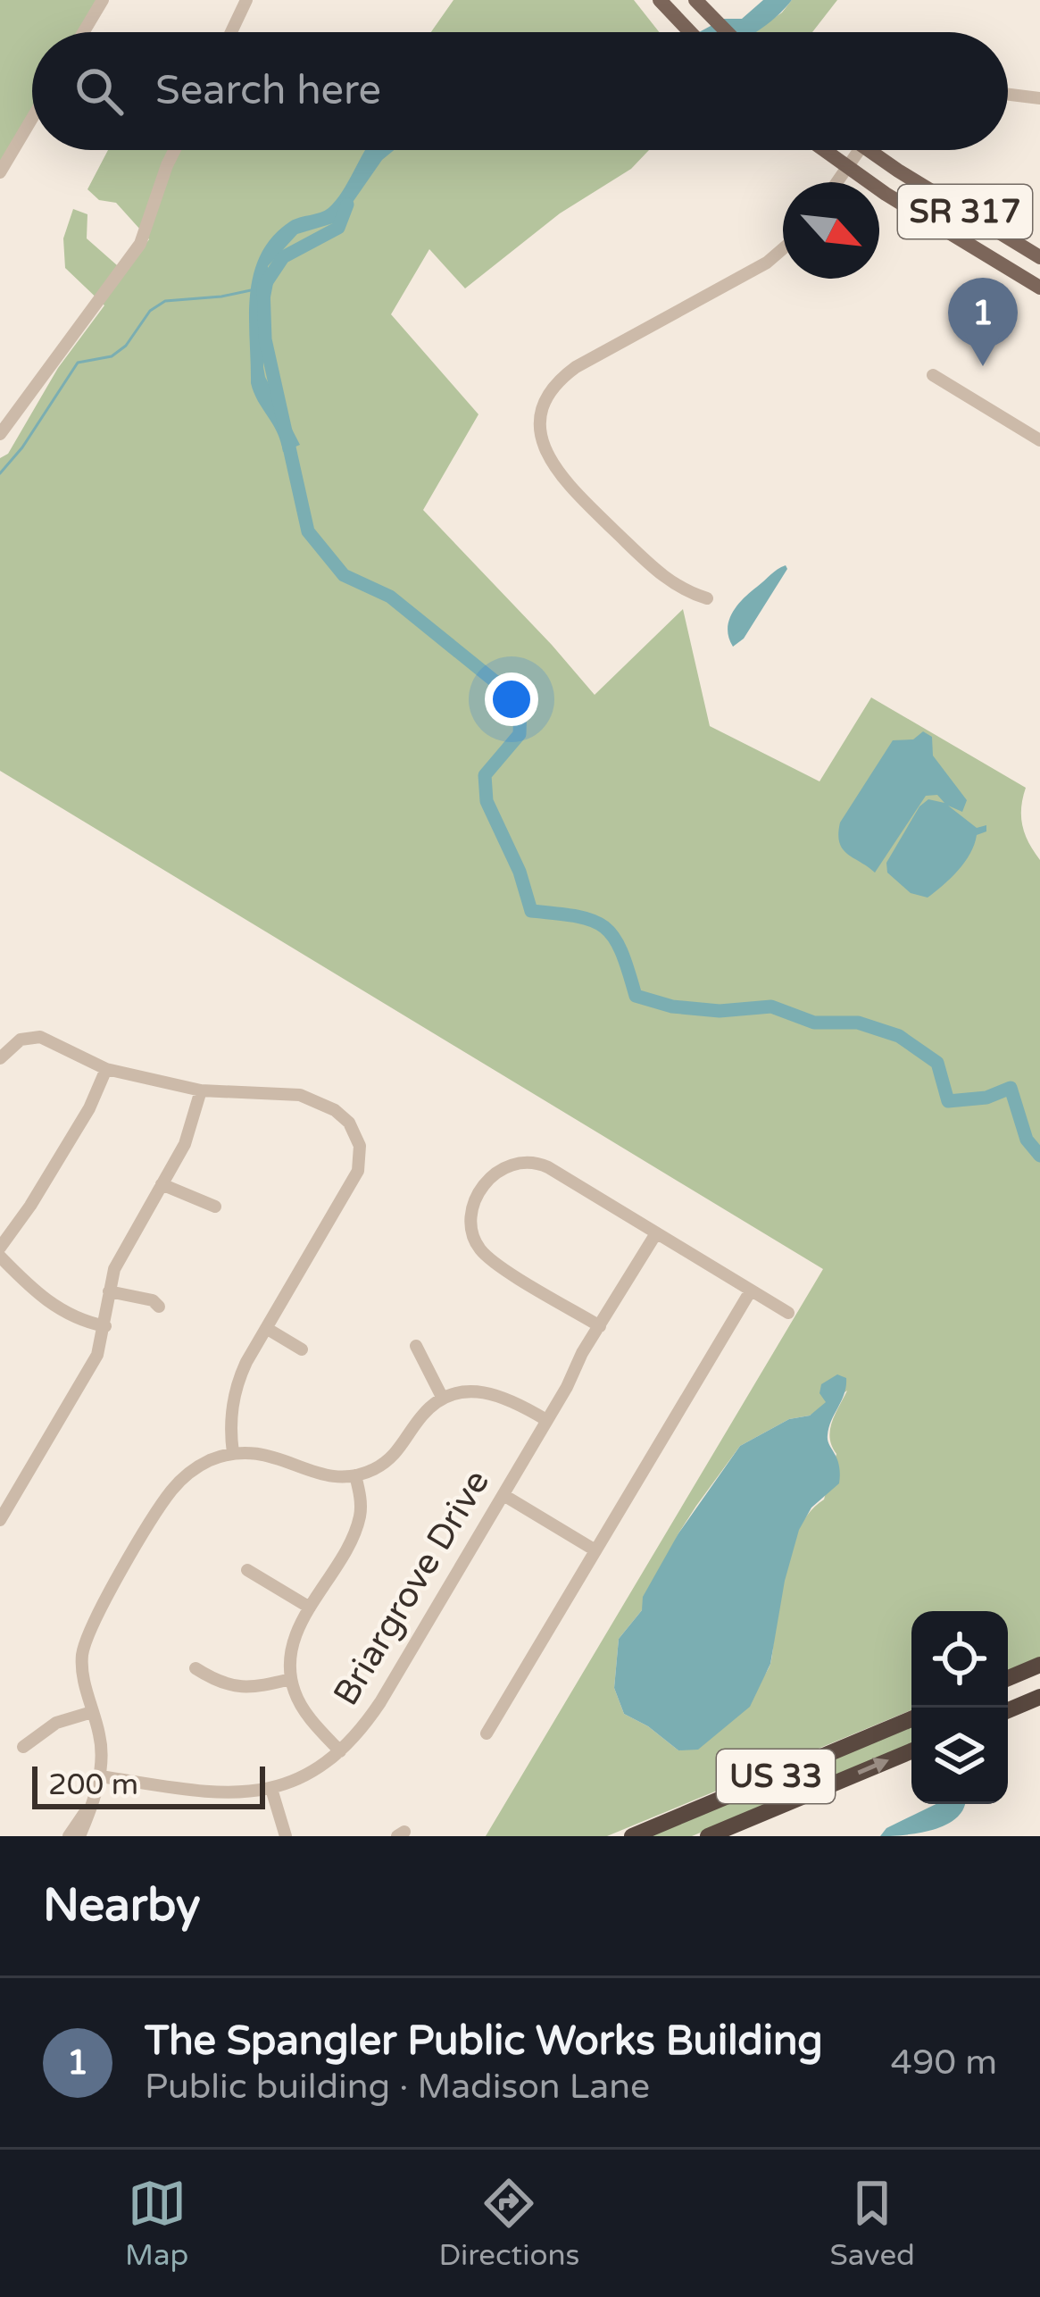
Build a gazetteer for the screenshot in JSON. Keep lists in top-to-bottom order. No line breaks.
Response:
{"streets":{"highway":["US 33"],"main road":["SR 317"],"street":["Briargrove Drive"]},"scale_bar":"200 m","north":"bottom right","page":{"search":"Search here","pins":"1","scale":"200 m","heading":"Nearby","list":[{"mark":"1","name":"The Spangler Public Works Building","note":"Public building · Madison Lane","value":"490 m"}],"nav":["Map","Directions","Saved"]}}
